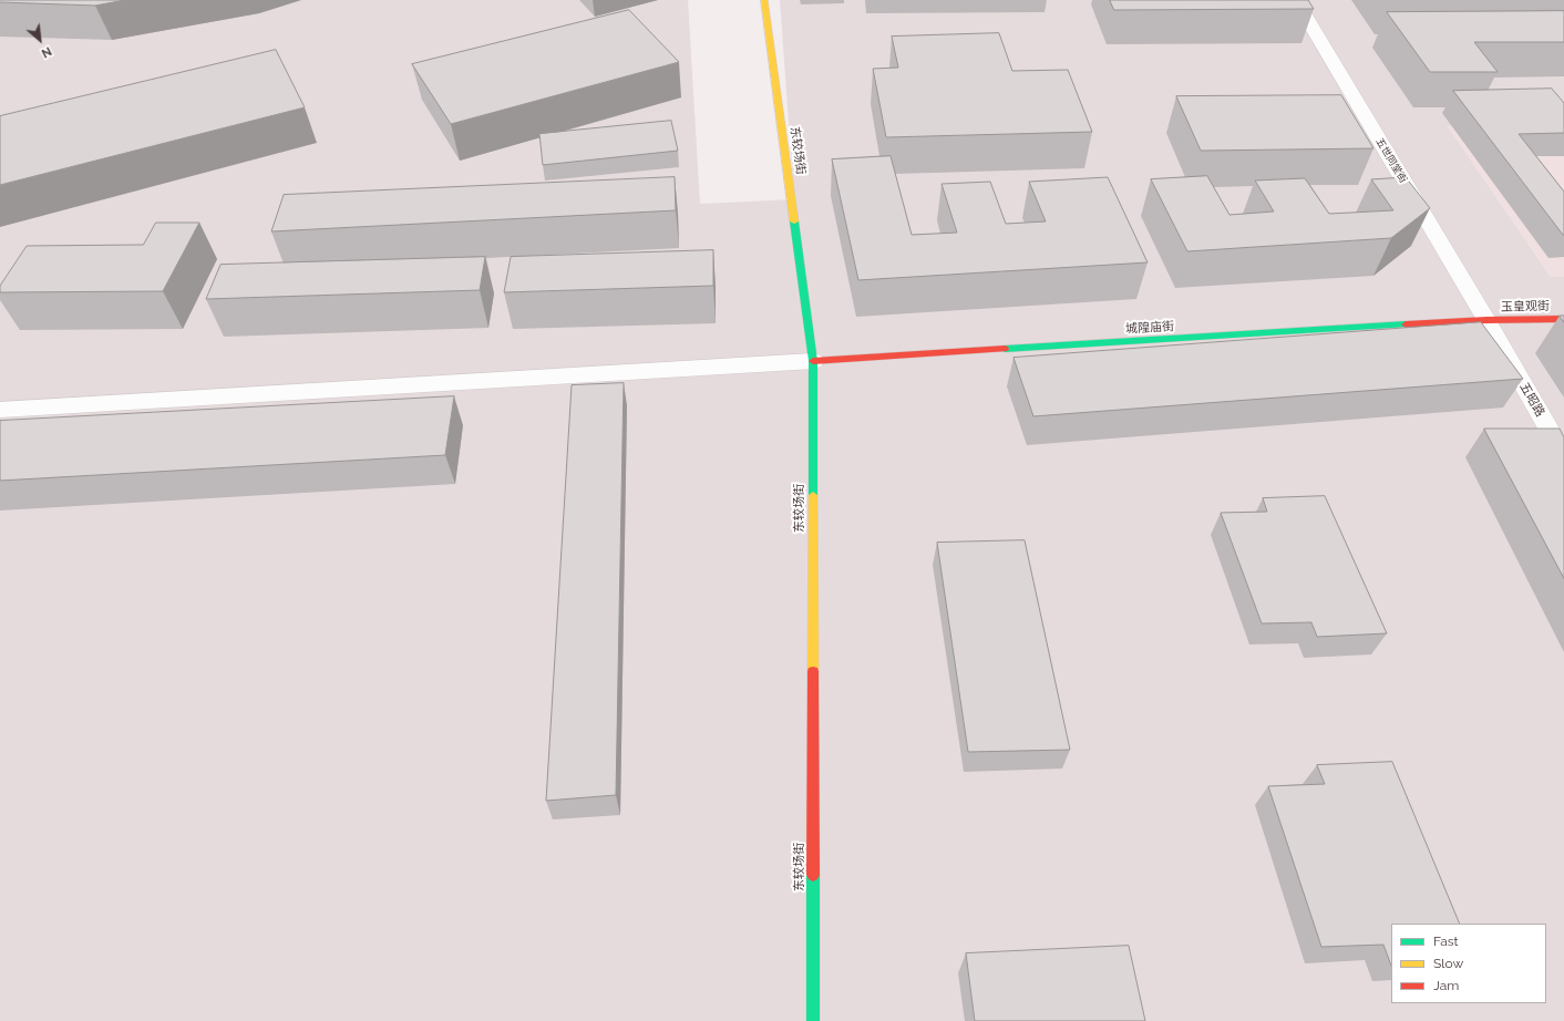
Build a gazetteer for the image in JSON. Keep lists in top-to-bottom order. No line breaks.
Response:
{"streets":{"street":["东较场街","五世同堂街","玉皇观街","城隍庙街","五昭路"]},"crossings":[["东较场街","城隍庙街"],["五世同堂街","玉皇观街"],["五世同堂街","城隍庙街"],["五世同堂街","五昭路"],["玉皇观街","城隍庙街"],["玉皇观街","五昭路"],["城隍庙街","五昭路"]],"legend":["Fast","Slow","Jam"],"north":"bottom right"}
